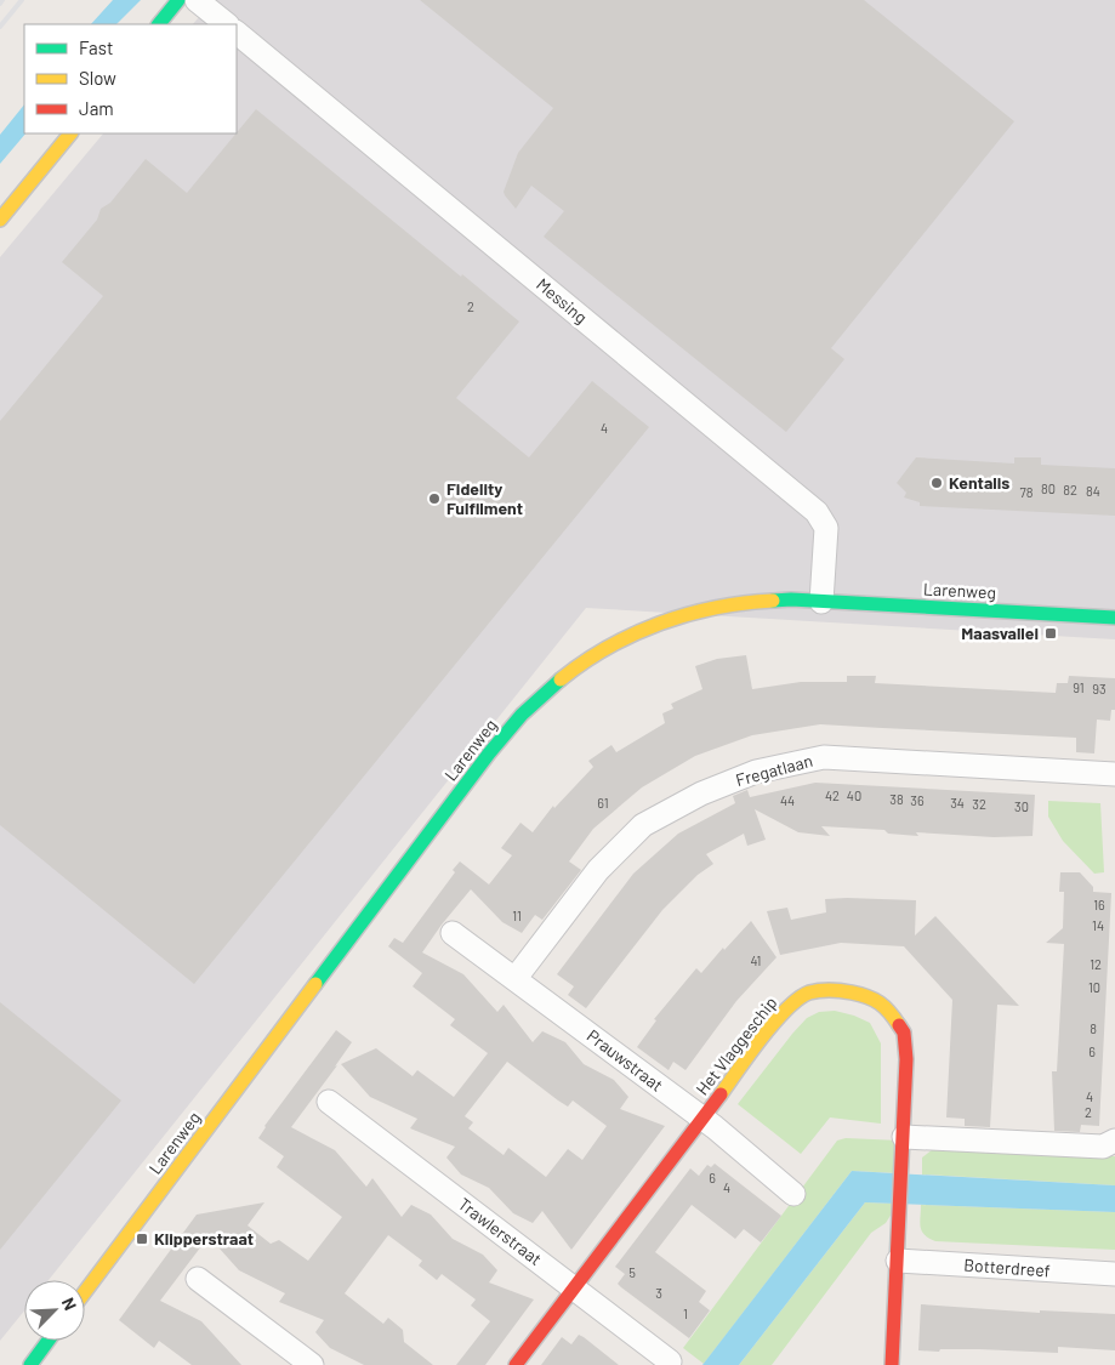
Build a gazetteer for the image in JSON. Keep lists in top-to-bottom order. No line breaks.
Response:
{"streets":{"street":["Messing","Larenweg","Fregatlaan","Het Vlaggeschip","Prauwstraat","Trawlerstraat","Botterdreef"]},"crossings":[["Messing","Larenweg"],["Fregatlaan","Prauwstraat"],["Het Vlaggeschip","Prauwstraat"],["Het Vlaggeschip","Trawlerstraat"],["Het Vlaggeschip","Botterdreef"]],"places":{"other":["Kentalis","Fidelity Fulfilment"],"transit":["Maasvallei","Klipperstraat"]},"house_numbers":["2","4","80","82","84","78","91","93","42","40","38","44","36","61","34","32","30","16","11","14","41","12","10","8","6","4","2","6","4","5","3","1"],"legend":["Fast","Slow","Jam"],"north":"top right"}
